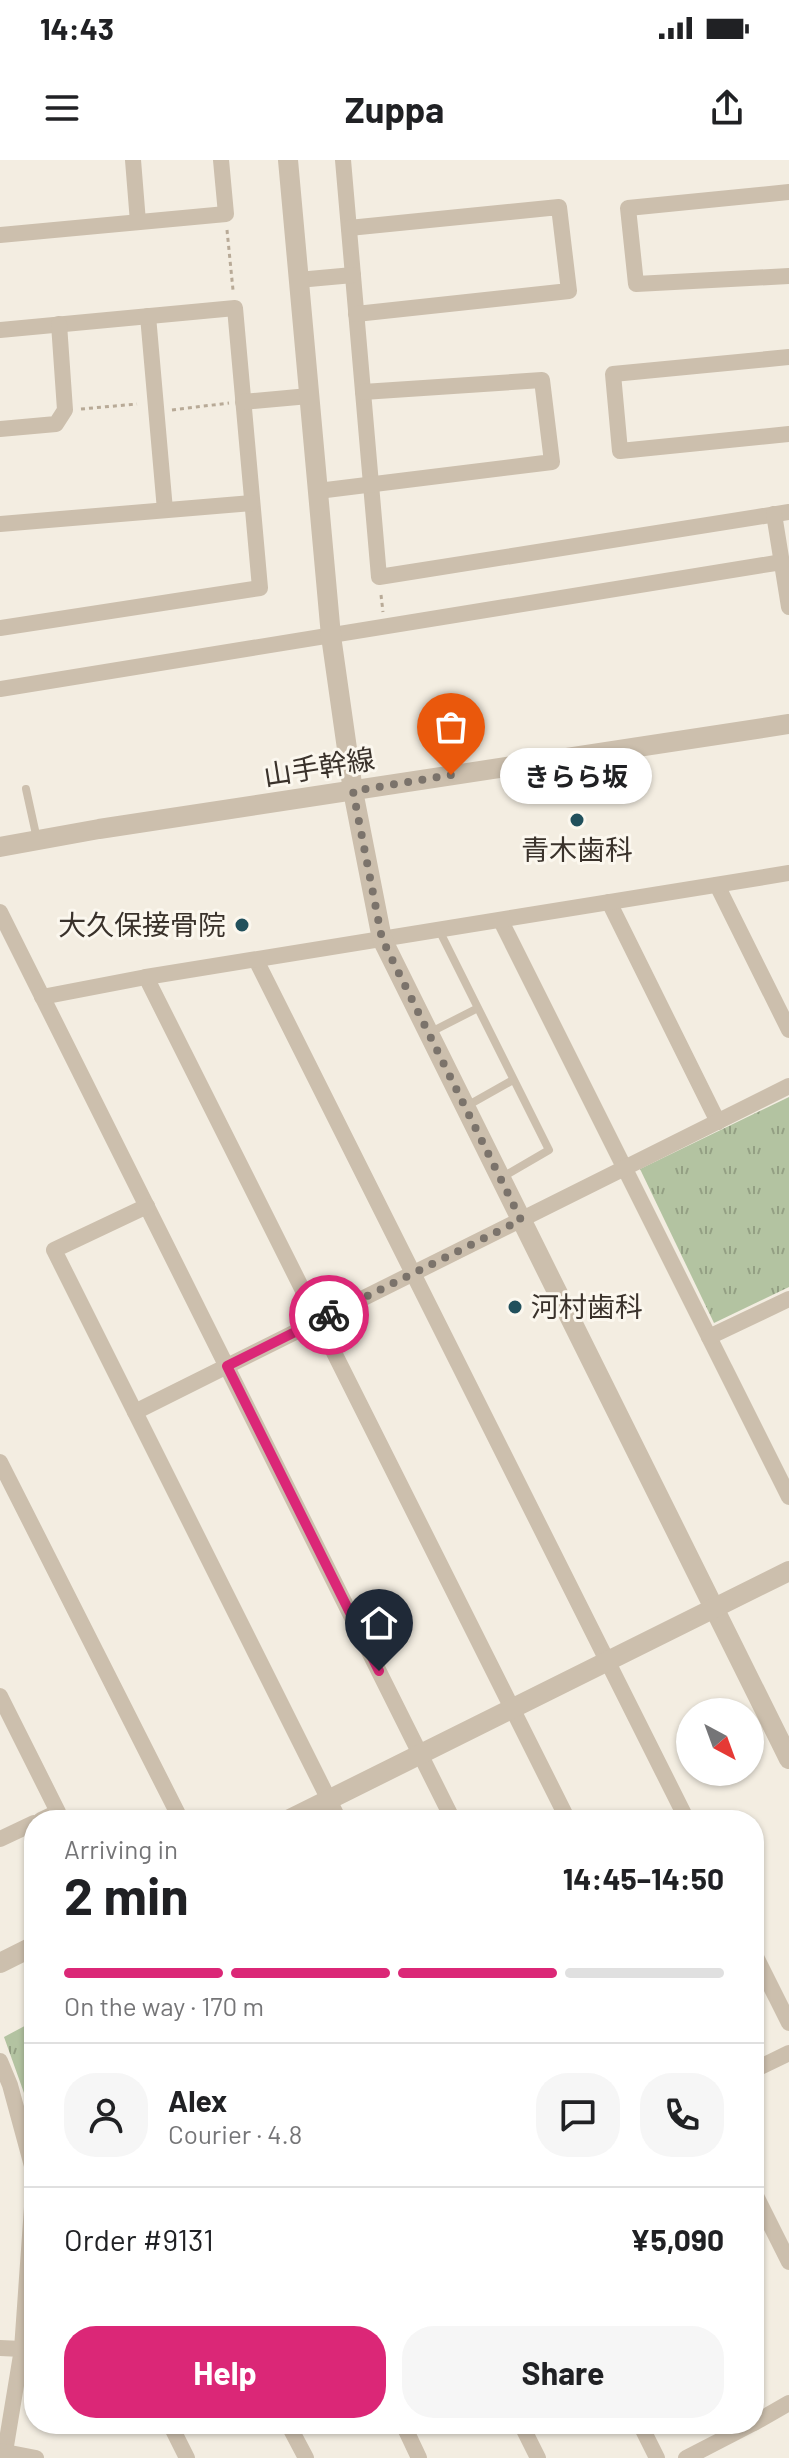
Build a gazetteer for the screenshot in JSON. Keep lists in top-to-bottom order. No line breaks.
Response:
{"streets":{"street":["山手幹線"]},"places":["きらら坂","青木歯科","大久保接骨院","河村歯科"],"north":"bottom right","page":{"status":"14:43","header":"Zuppa","bubble":"きらら坂","heading":["2 min","Arriving in","14:45–14:50"],"panel":["Alex","Courier · 4.8","Order #9131","¥5,090"],"bar":"On the way · 170 m","buttons":["Help","Share"]}}
